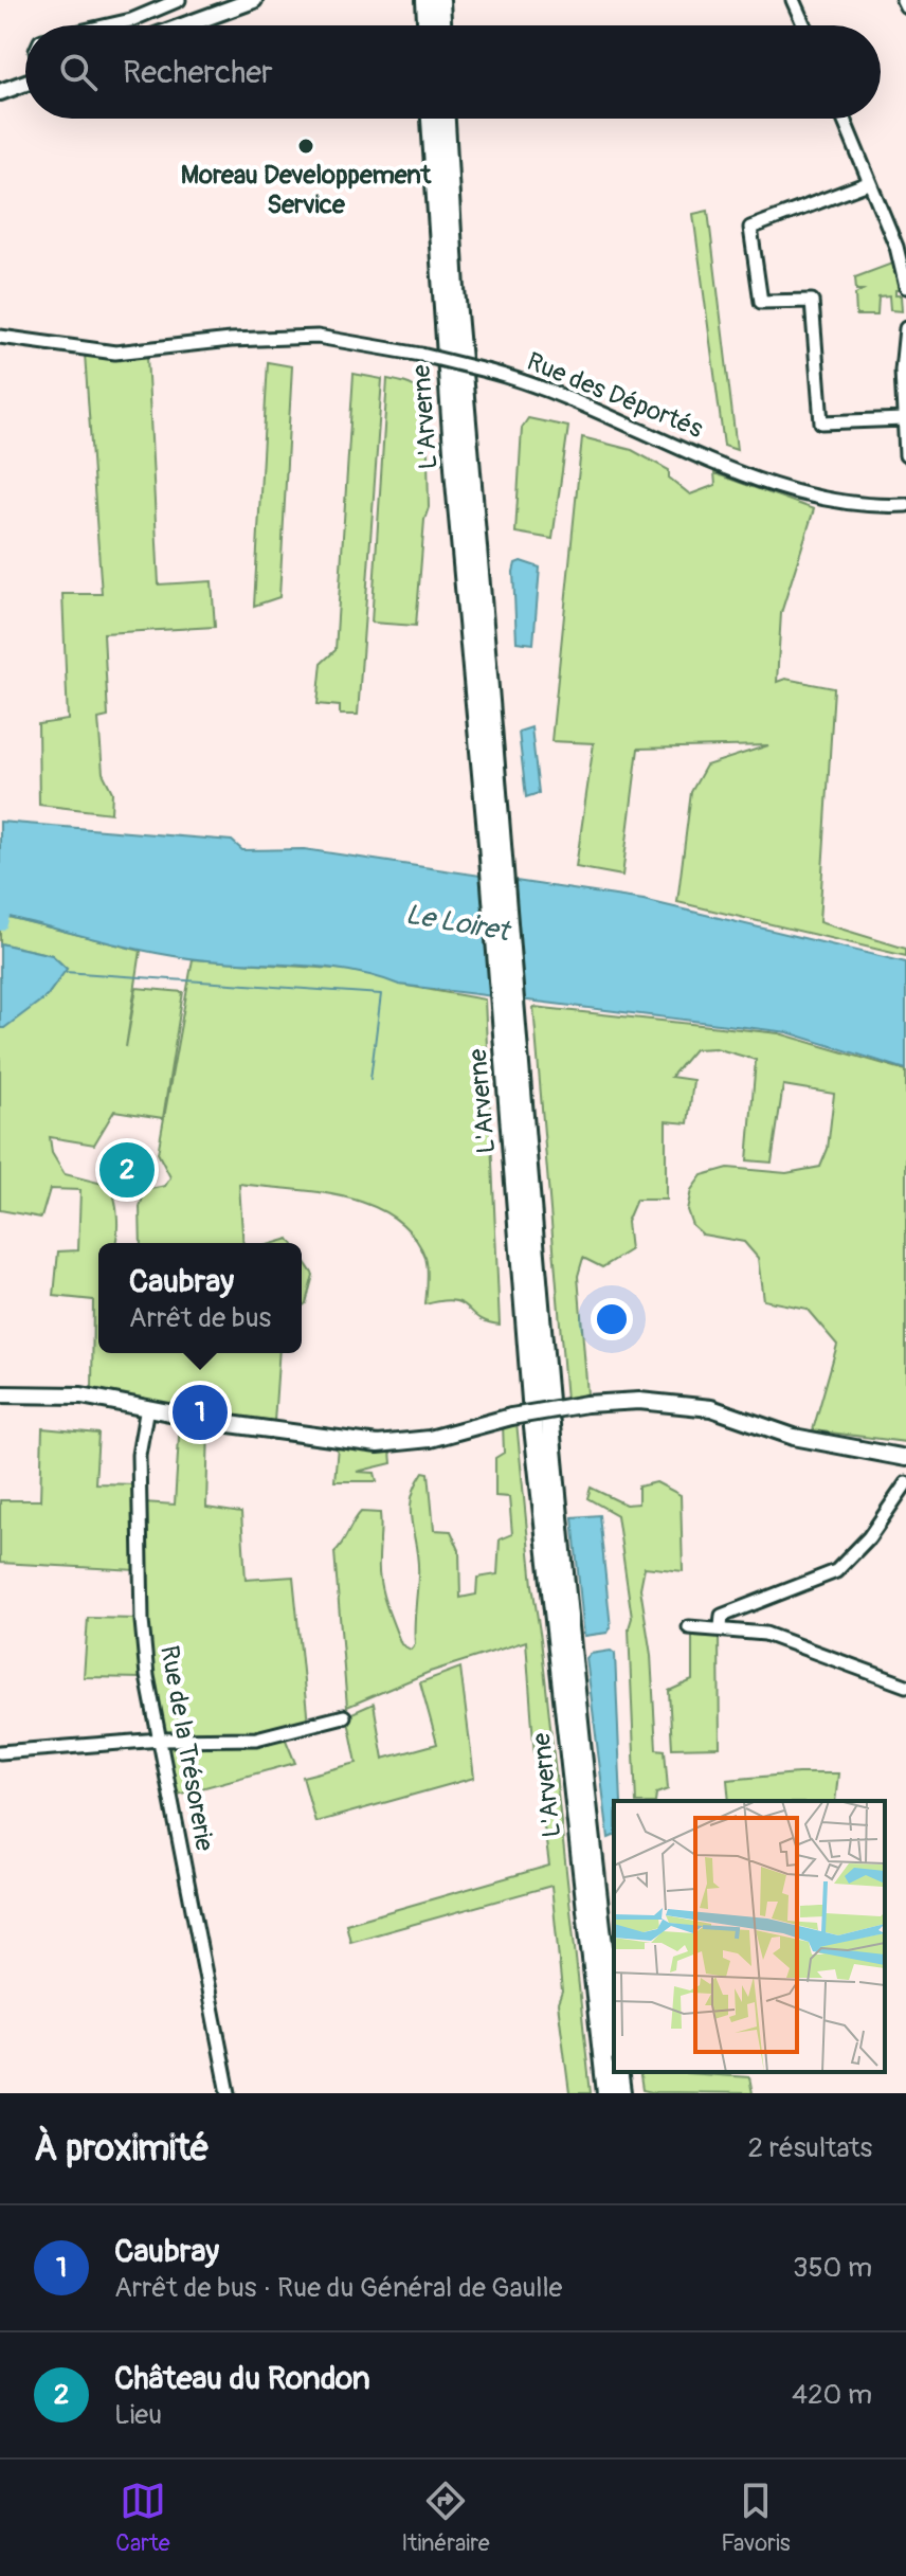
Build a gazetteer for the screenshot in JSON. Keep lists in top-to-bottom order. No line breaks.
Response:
{"streets":{"highway":["L'Arverne"],"street":["Rue des Déportés","Rue de la Trésorerie"]},"water":["Le Loiret"],"places":["Moreau Developpement Service"],"page":{"search":"Rechercher","pins":["2","1"],"popup":["Caubray","Arrêt de bus"],"heading":["À proximité","2 résultats"],"list":[{"mark":"1","name":"Caubray","note":"Arrêt de bus · Rue du Général de Gaulle","value":"350 m"},{"mark":"2","name":"Château du Rondon","note":"Lieu","value":"420 m"}],"nav":["Carte","Itinéraire","Favoris"]}}
